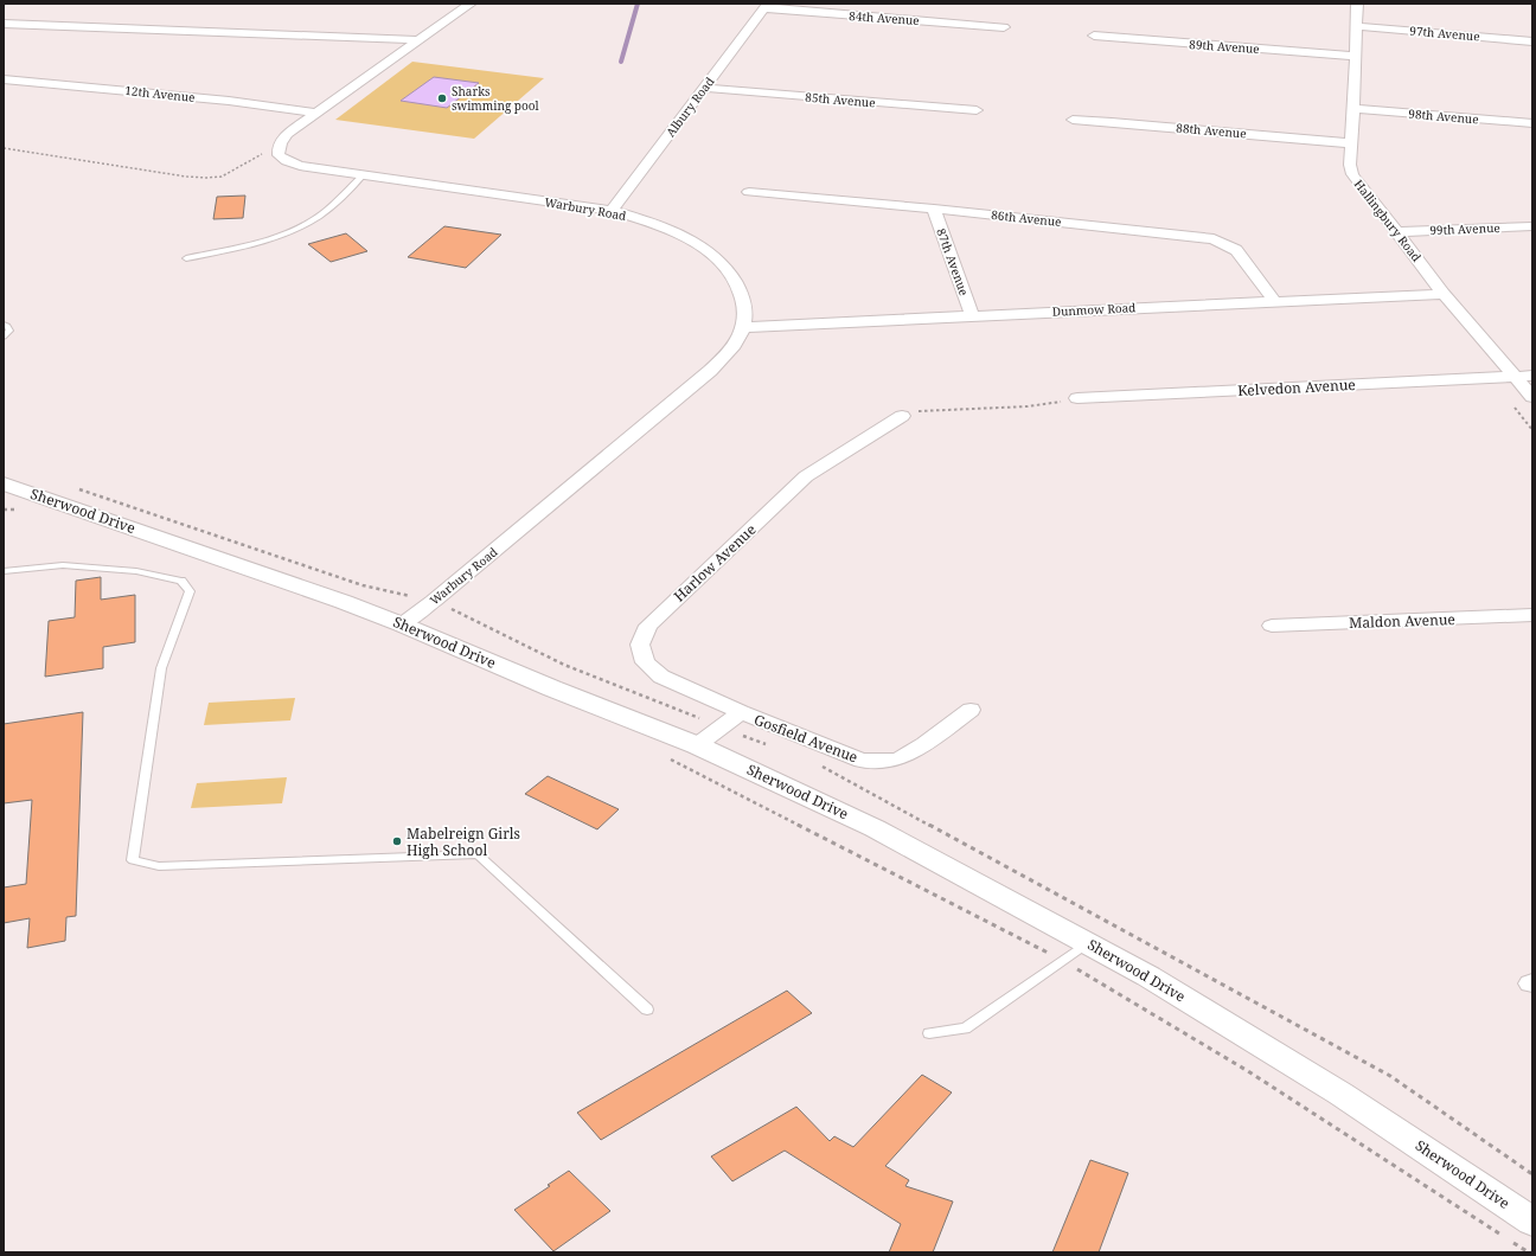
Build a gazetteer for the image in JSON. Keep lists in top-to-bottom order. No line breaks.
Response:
{"streets":{"street":["84th Avenue","97th Avenue","89th Avenue","12th Avenue","85th Avenue","Albury Road","98th Avenue","88th Avenue","Warbury Road","86th Avenue","Hallingbury Road","99th Avenue","87th Avenue","Dunmow Road","Kelvedon Avenue","Sherwood Drive","Harlow Avenue","Maldon Avenue","Gosfield Avenue"]},"crossings":[["84th Avenue","Albury Road"],["97th Avenue","Hallingbury Road"],["89th Avenue","Hallingbury Road"],["85th Avenue","Albury Road"],["Albury Road","Warbury Road"],["98th Avenue","Hallingbury Road"],["88th Avenue","Hallingbury Road"],["Warbury Road","Dunmow Road"],["Warbury Road","Sherwood Drive"],["86th Avenue","87th Avenue"],["86th Avenue","Dunmow Road"],["Hallingbury Road","99th Avenue"],["Hallingbury Road","Dunmow Road"],["Hallingbury Road","Kelvedon Avenue"],["87th Avenue","Dunmow Road"],["Harlow Avenue","Gosfield Avenue"]],"places":["Sharks swimming pool","Mabelreign Girls High School"]}
